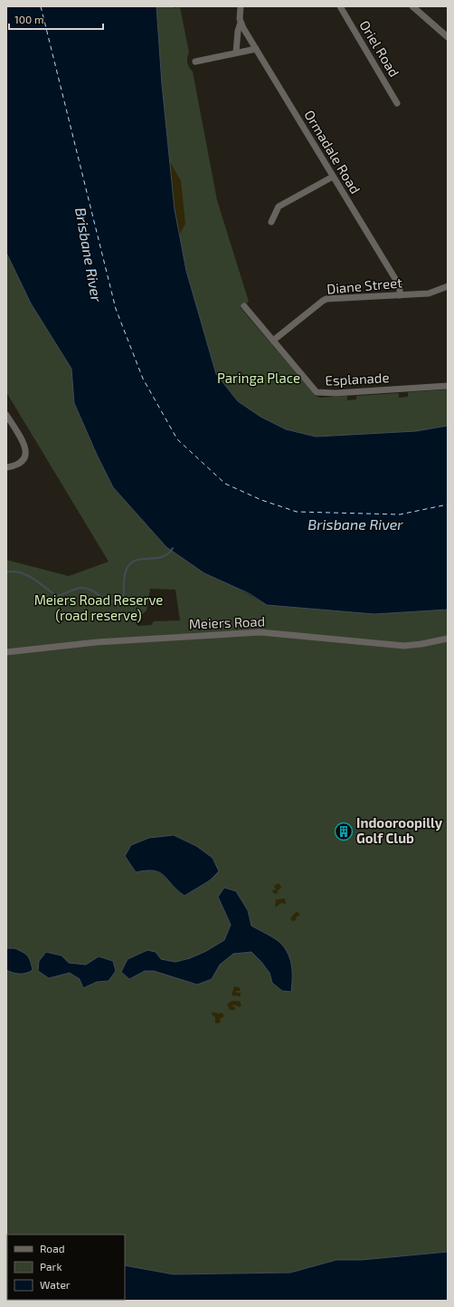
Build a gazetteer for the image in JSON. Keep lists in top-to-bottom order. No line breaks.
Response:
{"streets":{"street":["Oriel Road","Ormadale Road","Diane Street","Esplanade","Meiers Road"]},"crossings":[["Ormadale Road","Diane Street"],["Diane Street","Esplanade"]],"water":["Brisbane River"],"parks":["Paringa Place","Meiers Road Reserve (road reserve)"],"places":{"building":["Indooroopilly Golf Club"]},"legend":["Road","Park","Water"],"scale_bar":"100 m"}
